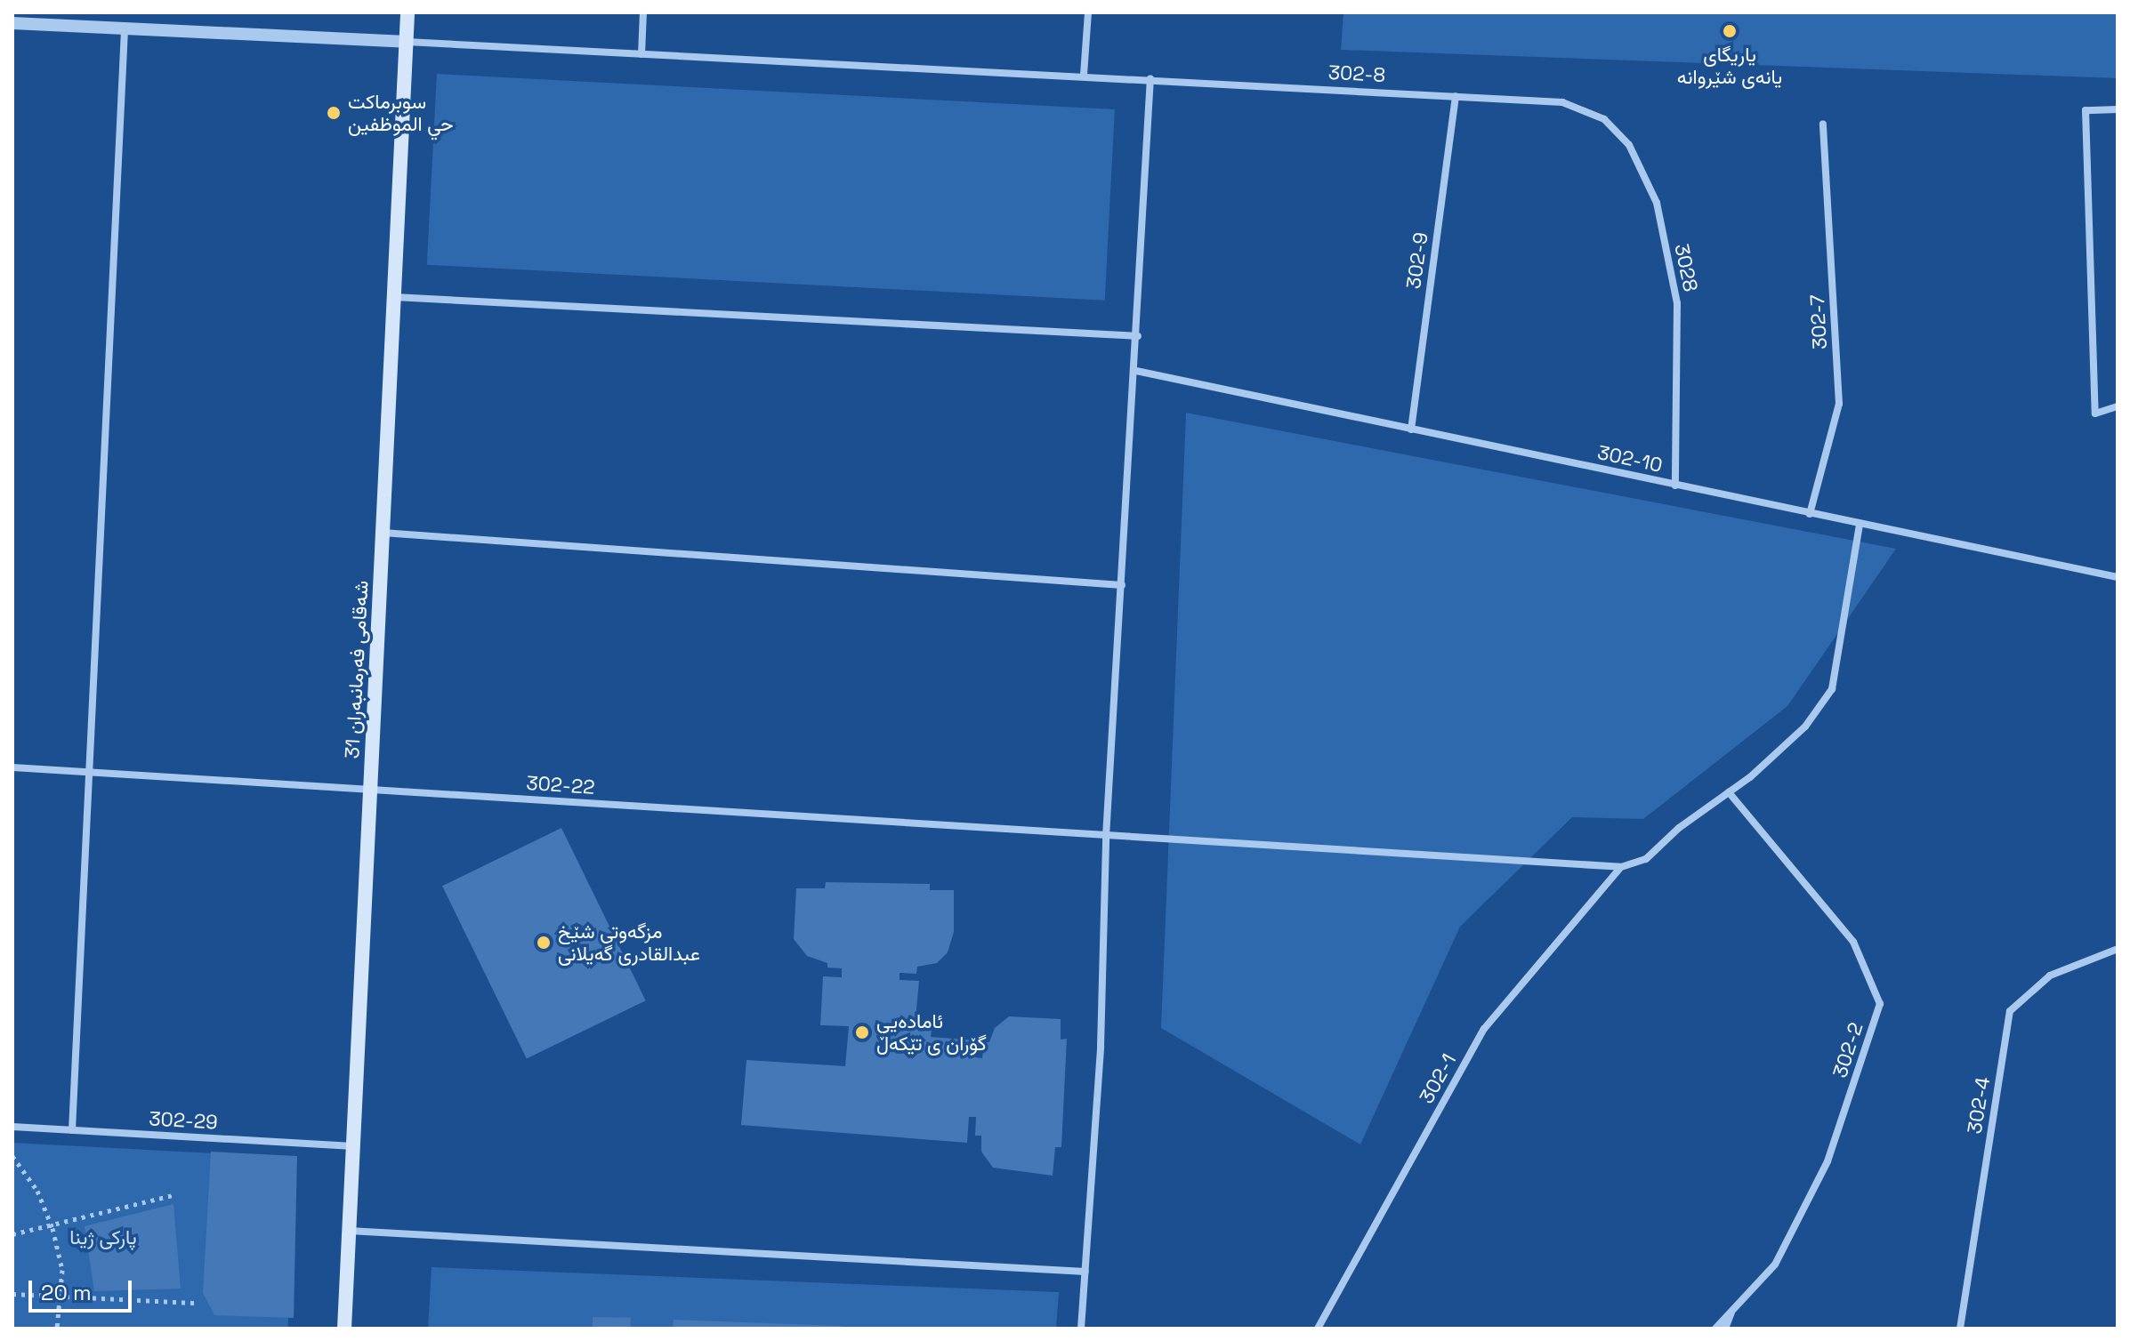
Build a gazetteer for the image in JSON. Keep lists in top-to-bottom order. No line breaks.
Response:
{"streets":{"main road":["شەقامی فەرمانبەران 31"],"street":["302-8","302-9","3028","302-7","302-10","302-22","302-2","302-1","302-4","302-29"]},"crossings":[["302-8","302-9"],["302-8","3028"],["302-8","شەقامی فەرمانبەران 31"],["302-9","302-10"],["3028","302-10"],["302-7","302-10"],["شەقامی فەرمانبەران 31","302-22"],["شەقامی فەرمانبەران 31","302-29"],["302-22","302-1"]],"parks":["پارکی ژینا"],"places":["یاریگای یانەی شێروانە","سوبرماكت حي الموظفين","مزگەوتی شێخ عبدالقادری گەیلانی","ئامادەیی گۆران ی تێکەڵ"],"scale_bar":"20 m"}
